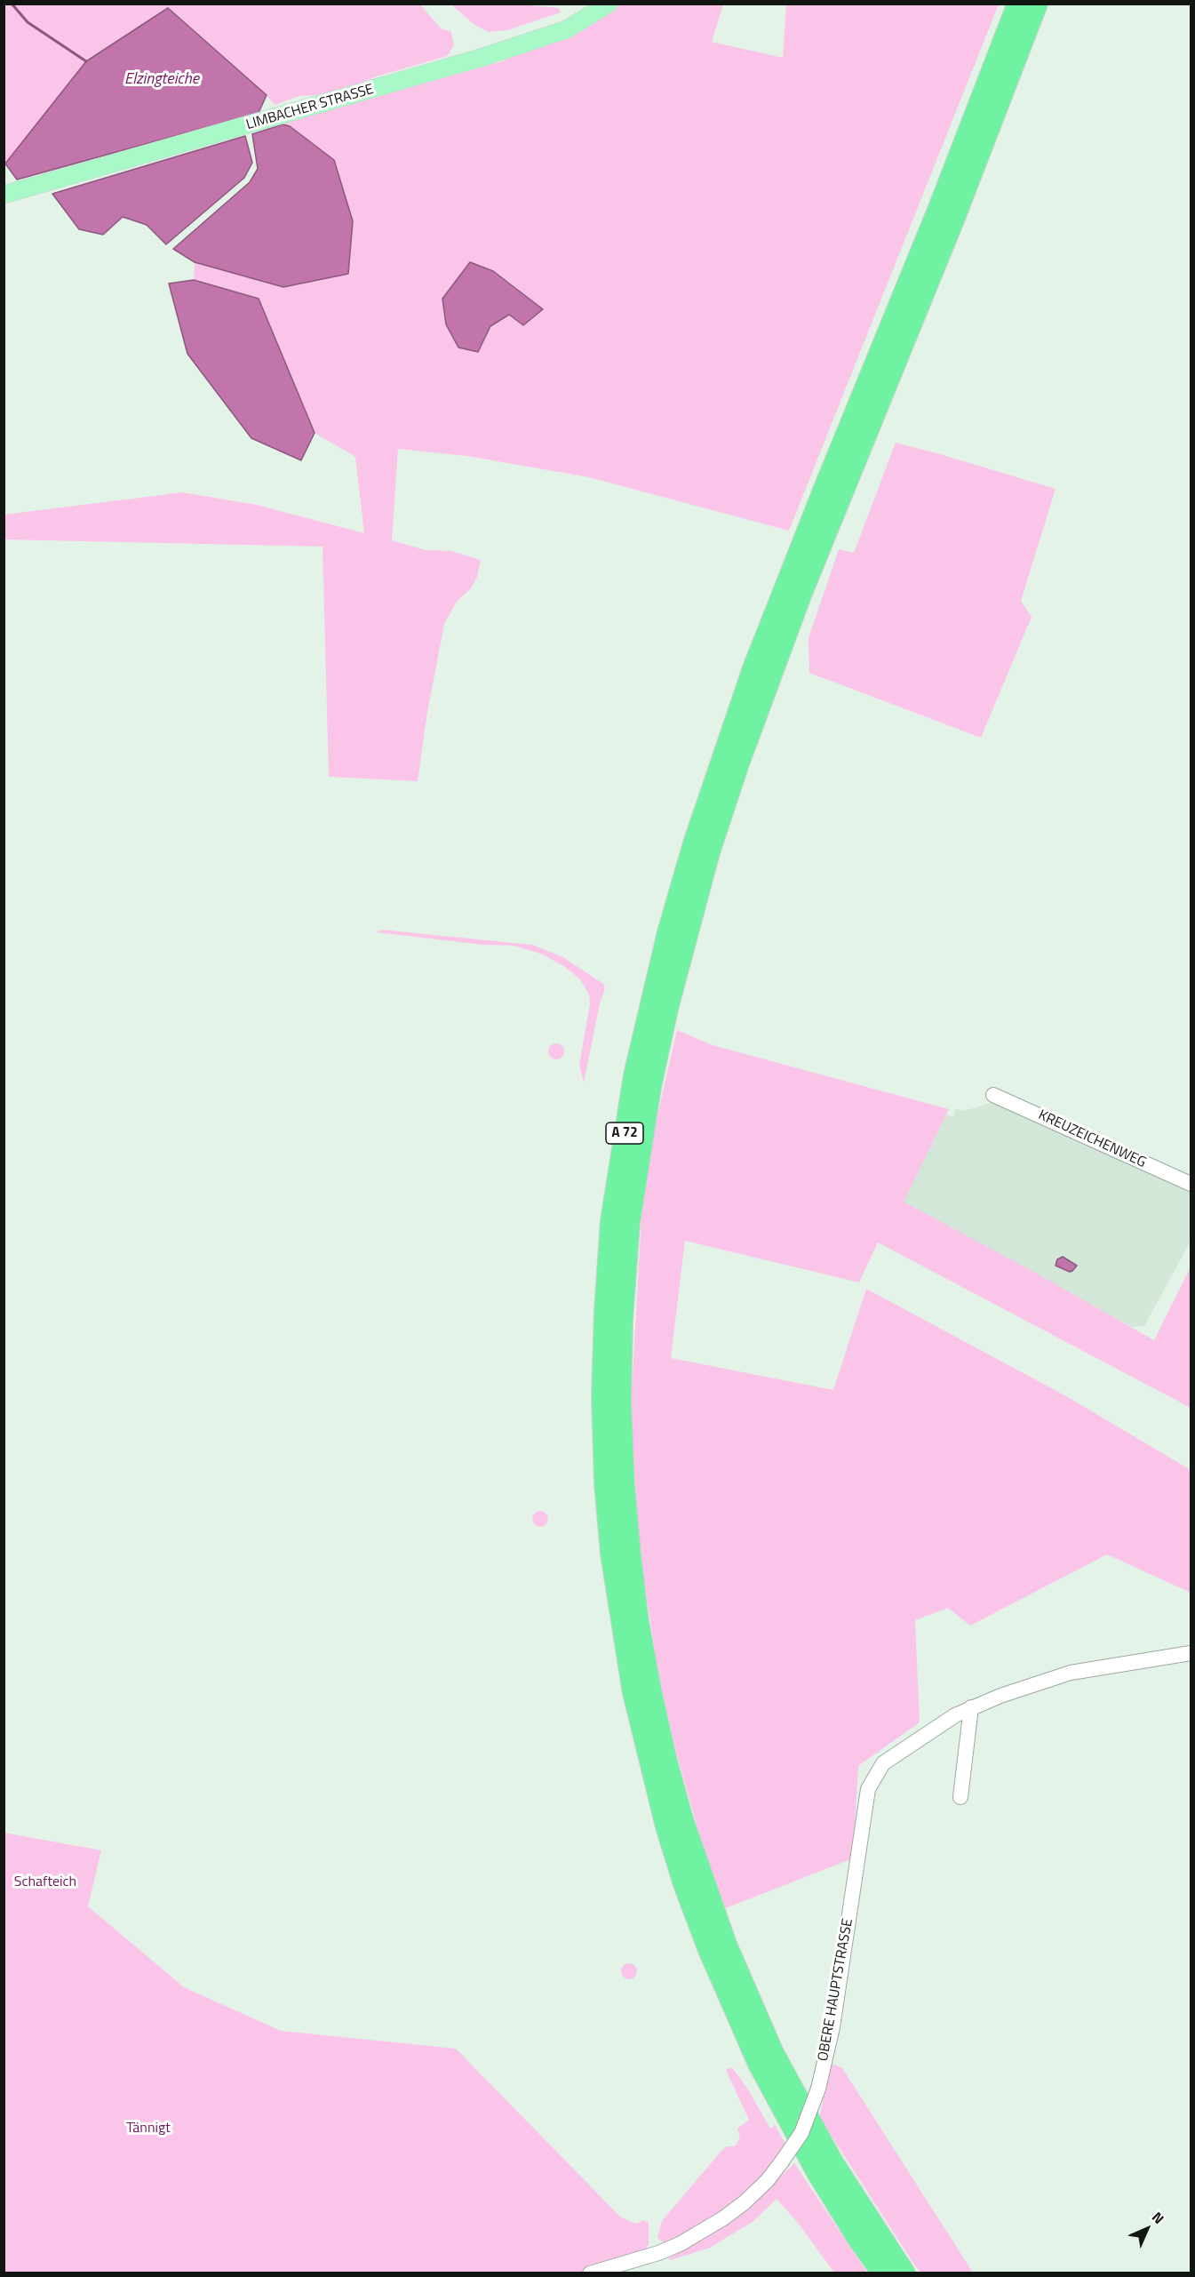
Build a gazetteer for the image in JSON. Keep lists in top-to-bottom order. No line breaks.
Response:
{"streets":{"highway":["A 72"],"main road":["LIMBACHER STRASSE"],"street":["KREUZEICHENWEG","OBERE HAUPTSTRASSE"]},"water":["Elzingteiche"],"parks":["Schafteich","Tännigt"],"north":"top right"}
